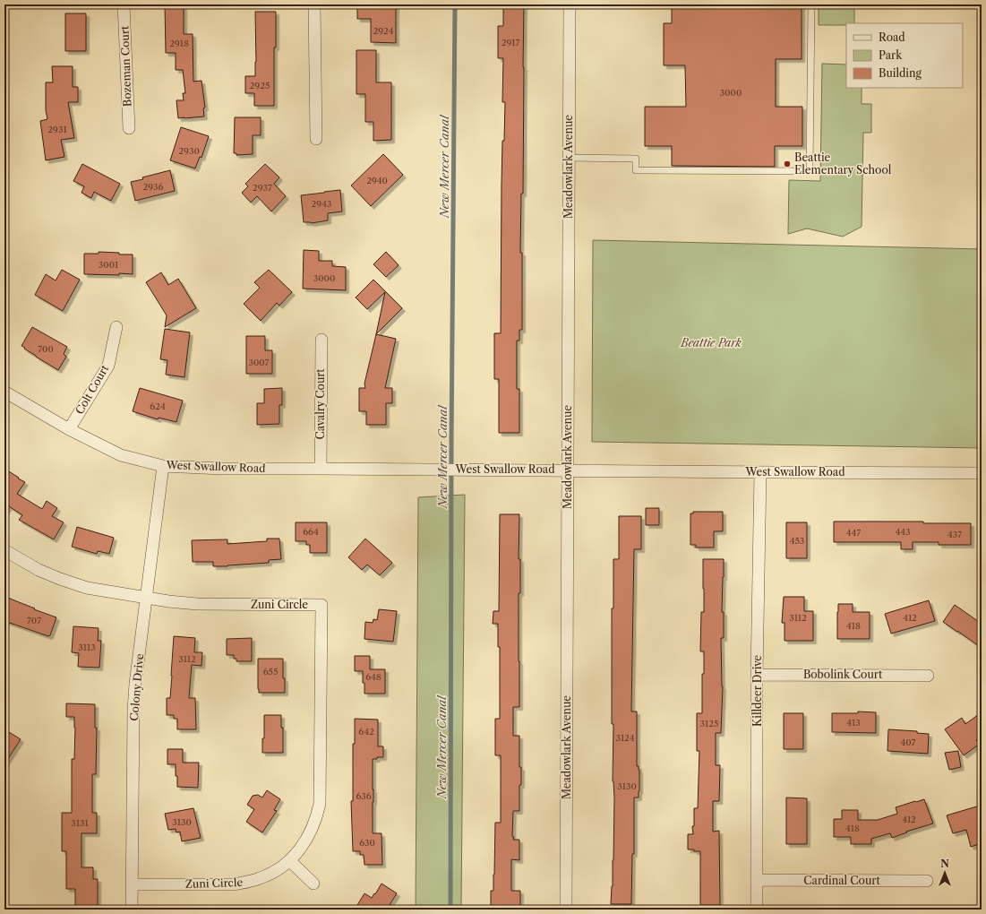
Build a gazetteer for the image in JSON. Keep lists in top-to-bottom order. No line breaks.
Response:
{"streets":{"street":["Bozeman Court","Meadowlark Avenue","Colt Court","Cavalry Court","West Swallow Road","Zuni Circle","Bobolink Court","Colony Drive","Killdeer Drive","Cardinal Court"]},"crossings":[["Meadowlark Avenue","West Swallow Road"],["Colt Court","West Swallow Road"],["Cavalry Court","West Swallow Road"],["West Swallow Road","Colony Drive"],["West Swallow Road","Killdeer Drive"],["Zuni Circle","Colony Drive"],["Bobolink Court","Killdeer Drive"],["Killdeer Drive","Cardinal Court"]],"water":["New Mercer Canal"],"parks":["Beattie Park"],"places":["Beattie Elementary School"],"house_numbers":["2924","2917","2918","2925","3000","2931","2930","2940","2936","2937","2943","3001","3000","700","3007","624","664","443","447","437","453","3112","412","707","418","3113","3112","655","648","413","3125","642","3124","407","3130","636","412","3130","3131","418","630"],"legend":["Road","Park","Building"],"north":"top"}
